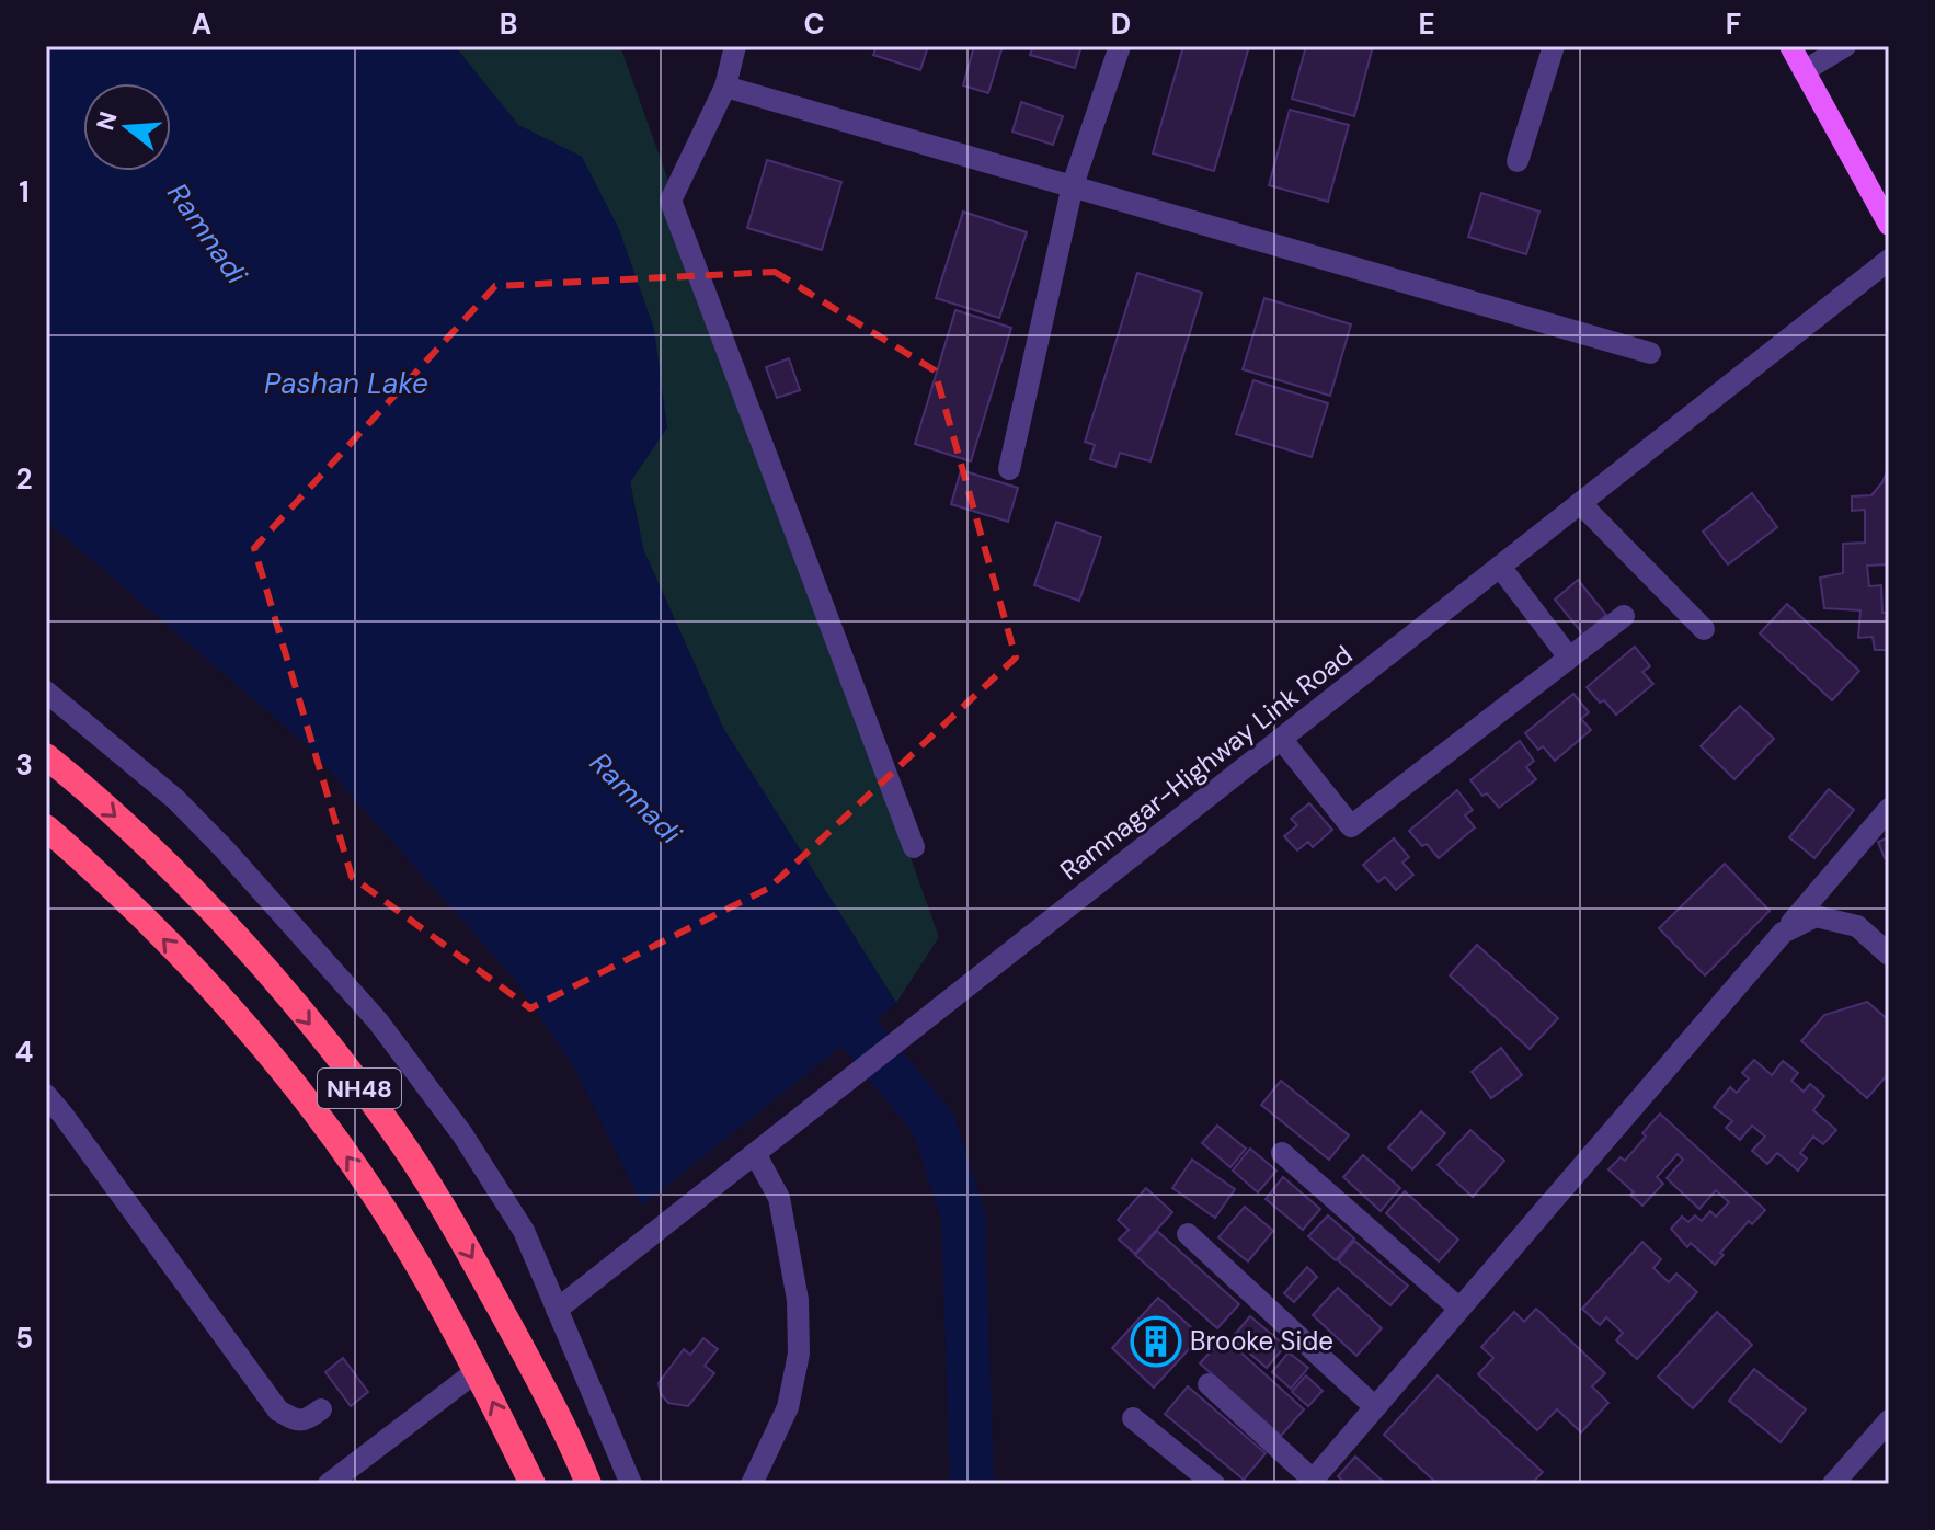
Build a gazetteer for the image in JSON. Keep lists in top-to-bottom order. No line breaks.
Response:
{"streets":{"highway":["NH48"],"street":["Ramnagar-Highway Link Road"]},"water":["Ramnadi","Pashan Lake"],"places":{"building":["Brooke Side"]},"north":"left","grid":{"columns":["A","B","C","D","E","F"],"rows":["1","2","3","4","5"]}}
